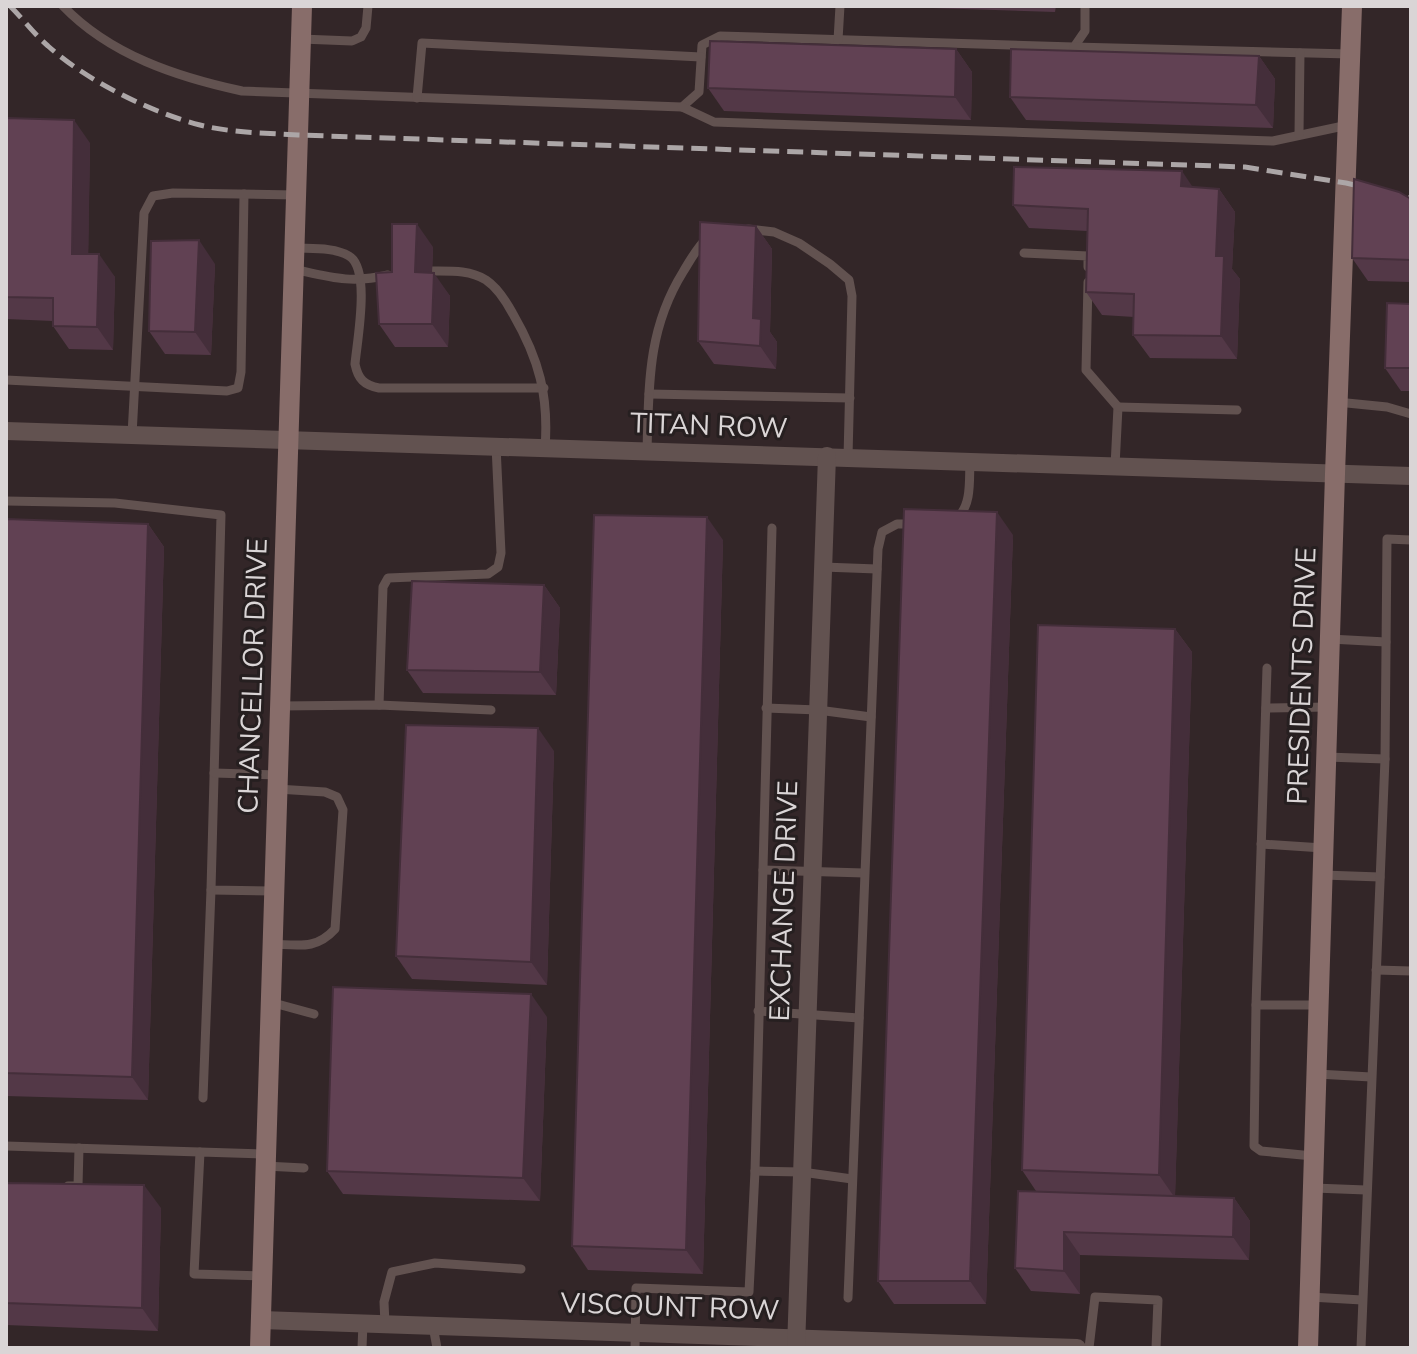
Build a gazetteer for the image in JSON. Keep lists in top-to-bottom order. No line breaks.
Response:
{"streets":{"street":["TITAN ROW","CHANCELLOR DRIVE","PRESIDENTS DRIVE","EXCHANGE DRIVE","VISCOUNT ROW"]},"crossings":[["TITAN ROW","CHANCELLOR DRIVE"],["TITAN ROW","PRESIDENTS DRIVE"],["TITAN ROW","EXCHANGE DRIVE"],["CHANCELLOR DRIVE","VISCOUNT ROW"],["EXCHANGE DRIVE","VISCOUNT ROW"]]}
